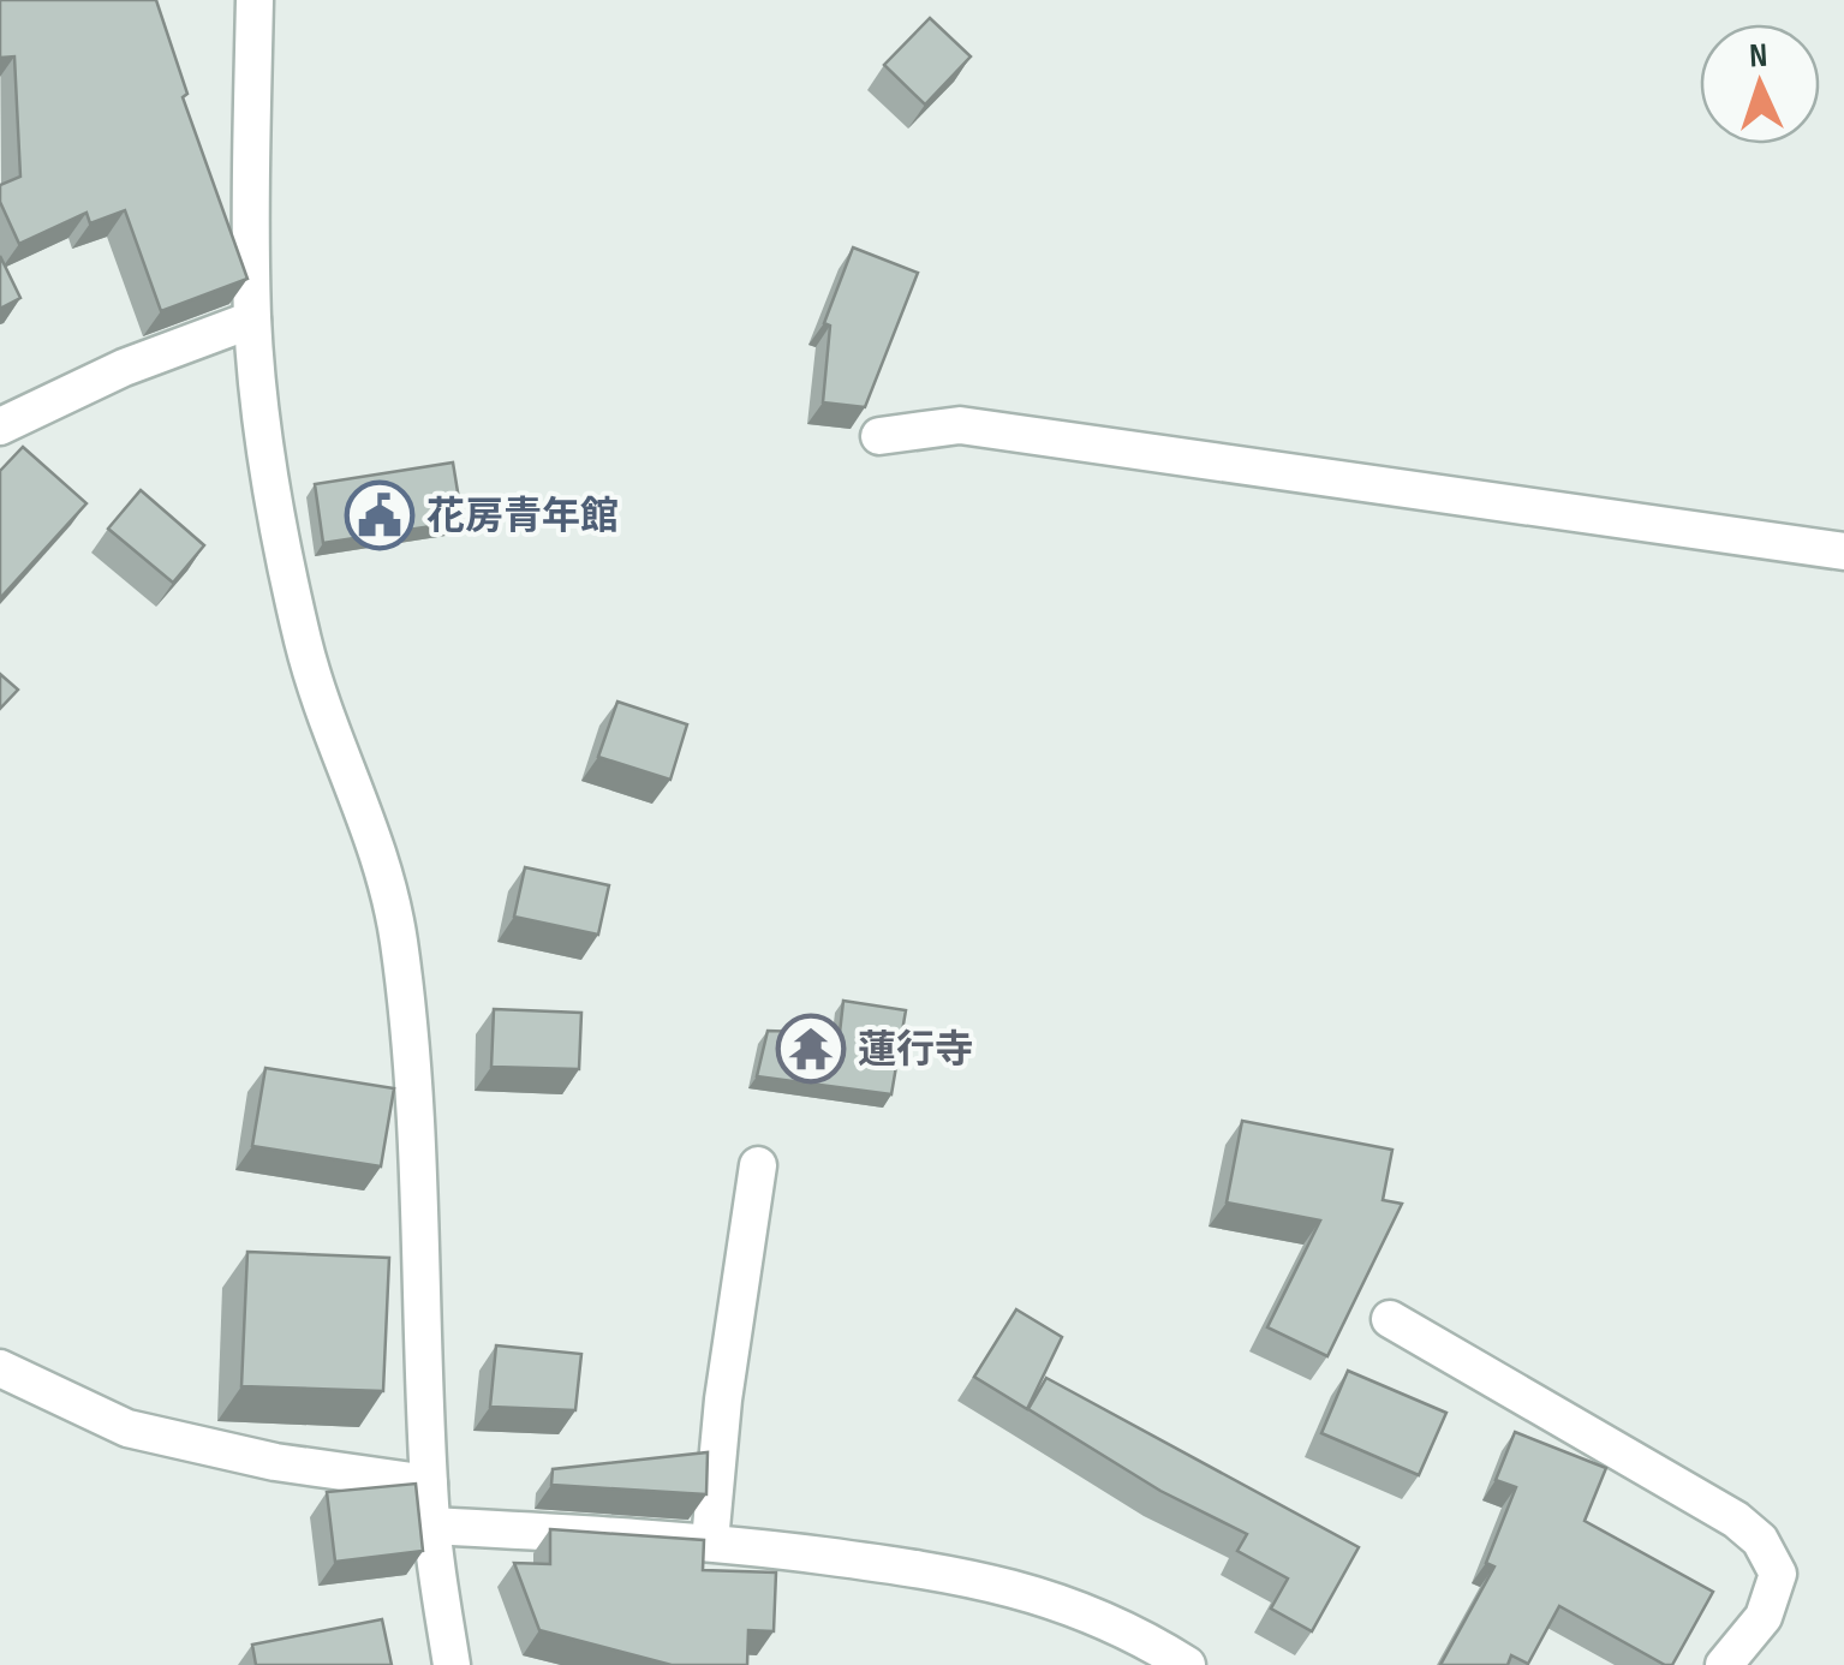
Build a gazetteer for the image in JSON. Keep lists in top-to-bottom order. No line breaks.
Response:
{"places":{"public building":["花房青年館"],"temple":["蓮行寺"]},"north":"top"}
